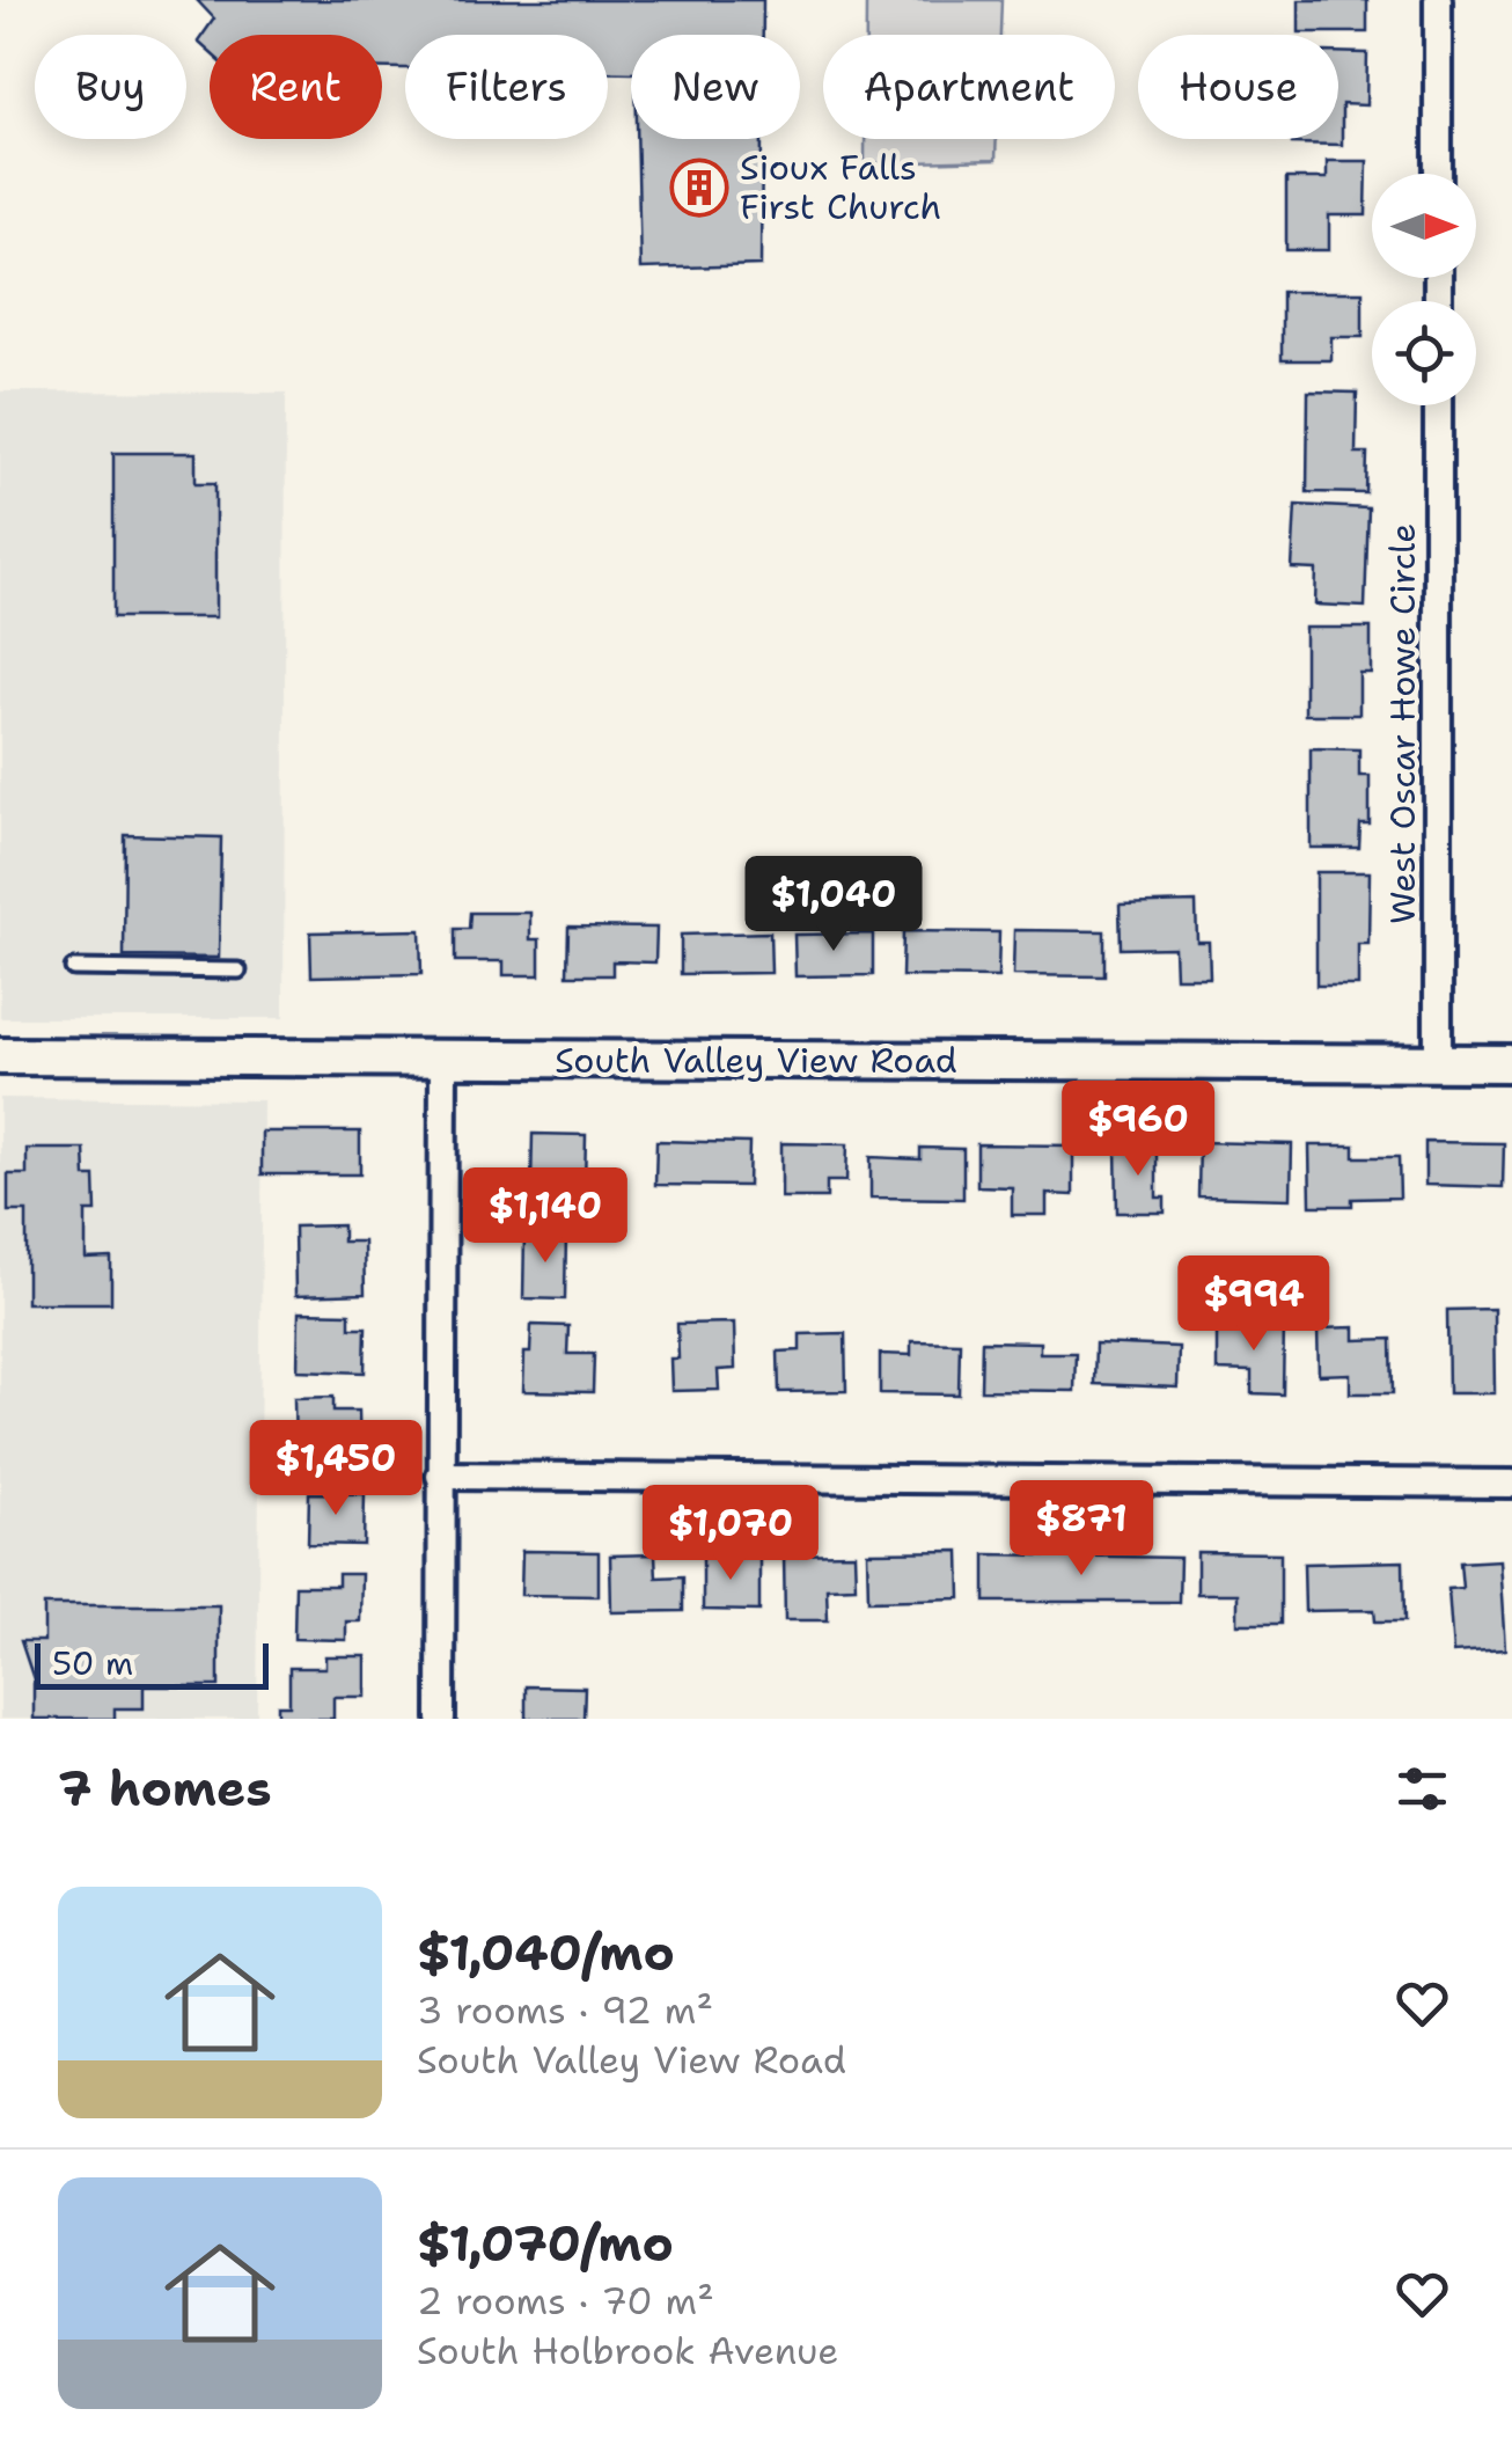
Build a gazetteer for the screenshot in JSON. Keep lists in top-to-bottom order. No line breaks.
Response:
{"streets":{"street":["West Oscar Howe Circle","South Valley View Road"]},"crossings":[["West Oscar Howe Circle","South Valley View Road"]],"places":{"building":["Sioux Falls First Church"]},"scale_bar":"50 m","north":"right","page":{"chip":["Buy","Rent","Filters","New","Apartment","House"],"price":["$1,040","$960","$1,140","$994","$1,450","$871","$1,070"],"scale":"50 m","heading":"7 homes","list":[{"name":"$1,040/mo","note":"3 rooms · 92 m² · South Valley View Road"},{"name":"$1,070/mo","note":"2 rooms · 70 m² · South Holbrook Avenue"}]}}
